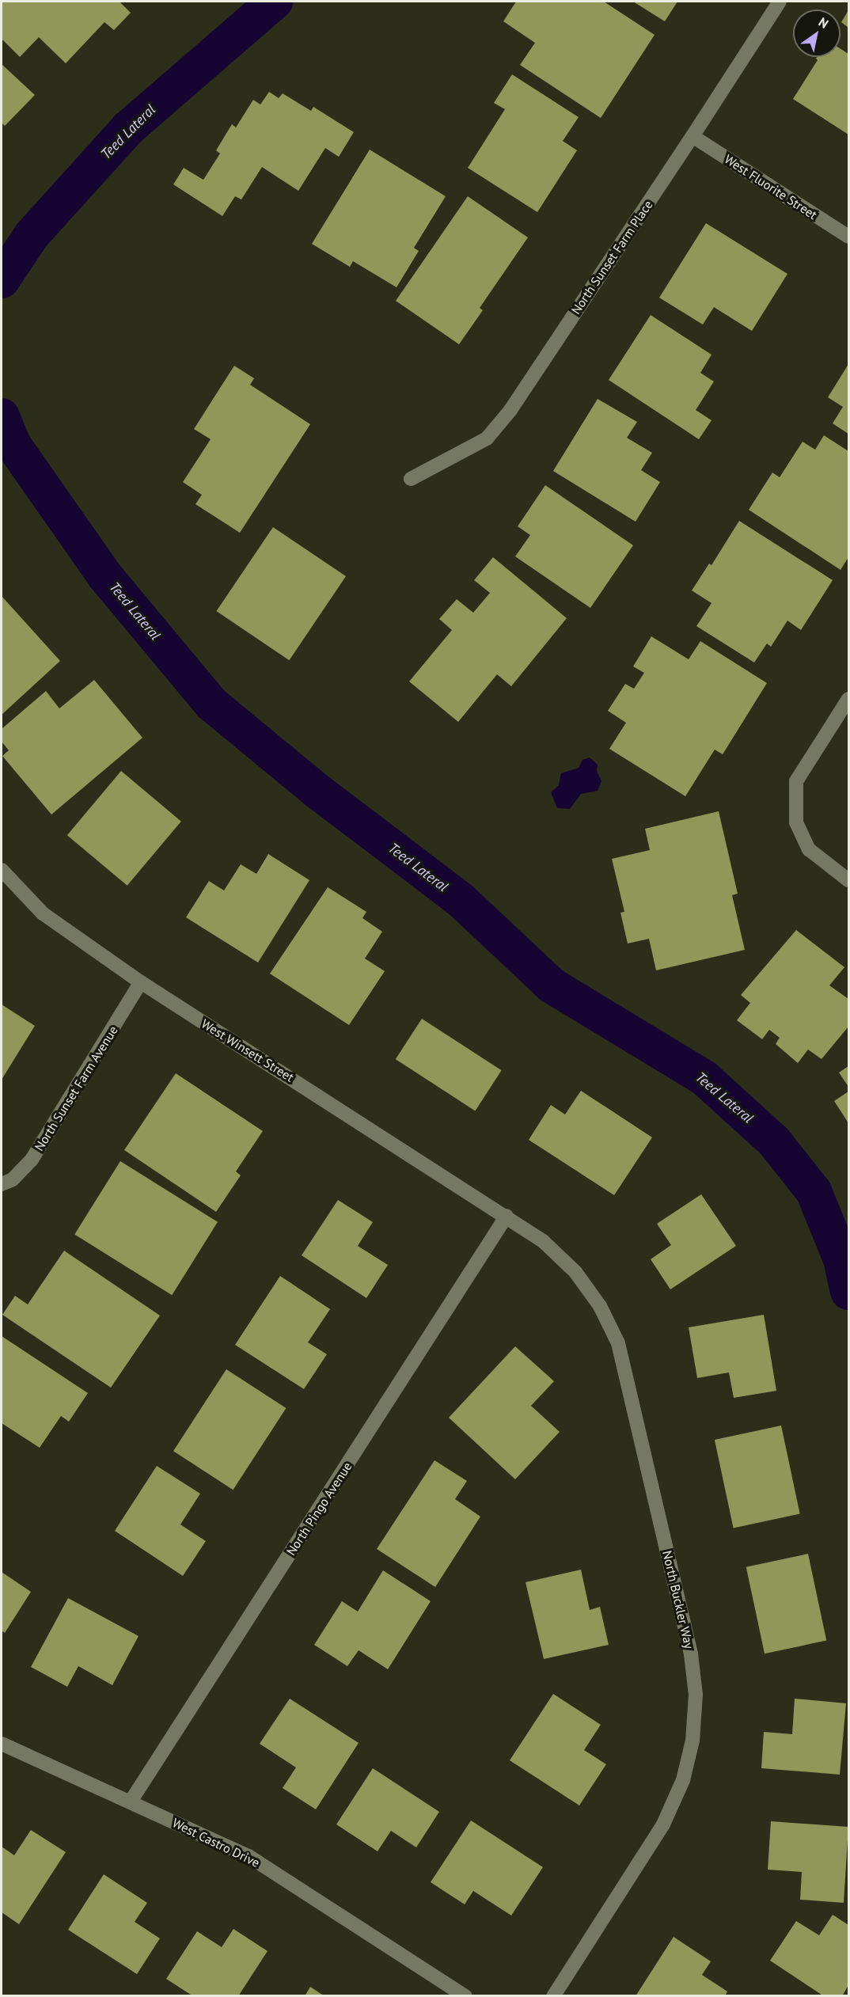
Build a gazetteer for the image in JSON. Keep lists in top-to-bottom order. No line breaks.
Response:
{"streets":{"street":["West Fluorite Street","North Sunset Farm Place","West Winsett Street","North Sunset Farm Avenue","North Pingo Avenue","North Buckler Way","West Castro Drive"]},"crossings":[["West Fluorite Street","North Sunset Farm Place"],["West Winsett Street","North Sunset Farm Avenue"],["West Winsett Street","North Pingo Avenue"],["West Winsett Street","North Buckler Way"],["North Pingo Avenue","North Buckler Way"],["North Pingo Avenue","West Castro Drive"]],"water":["Teed Lateral"],"north":"top right"}
